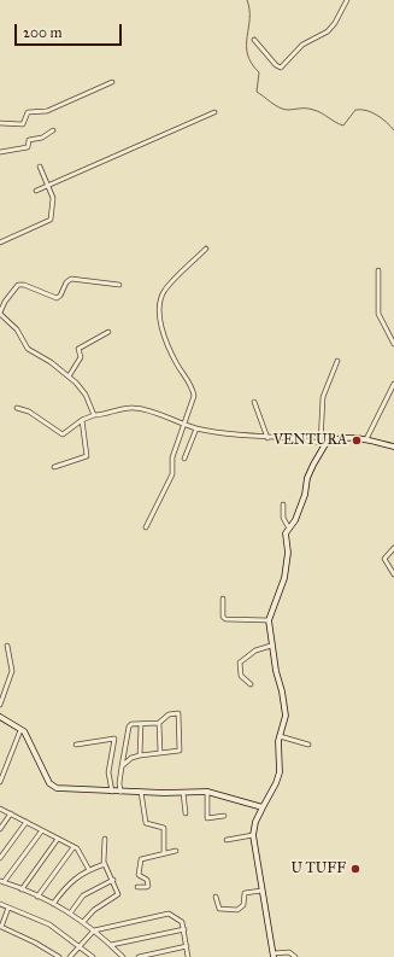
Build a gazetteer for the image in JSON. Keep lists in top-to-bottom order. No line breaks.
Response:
{"places":["VENTURA","U TUFF"],"scale_bar":"200 m"}
